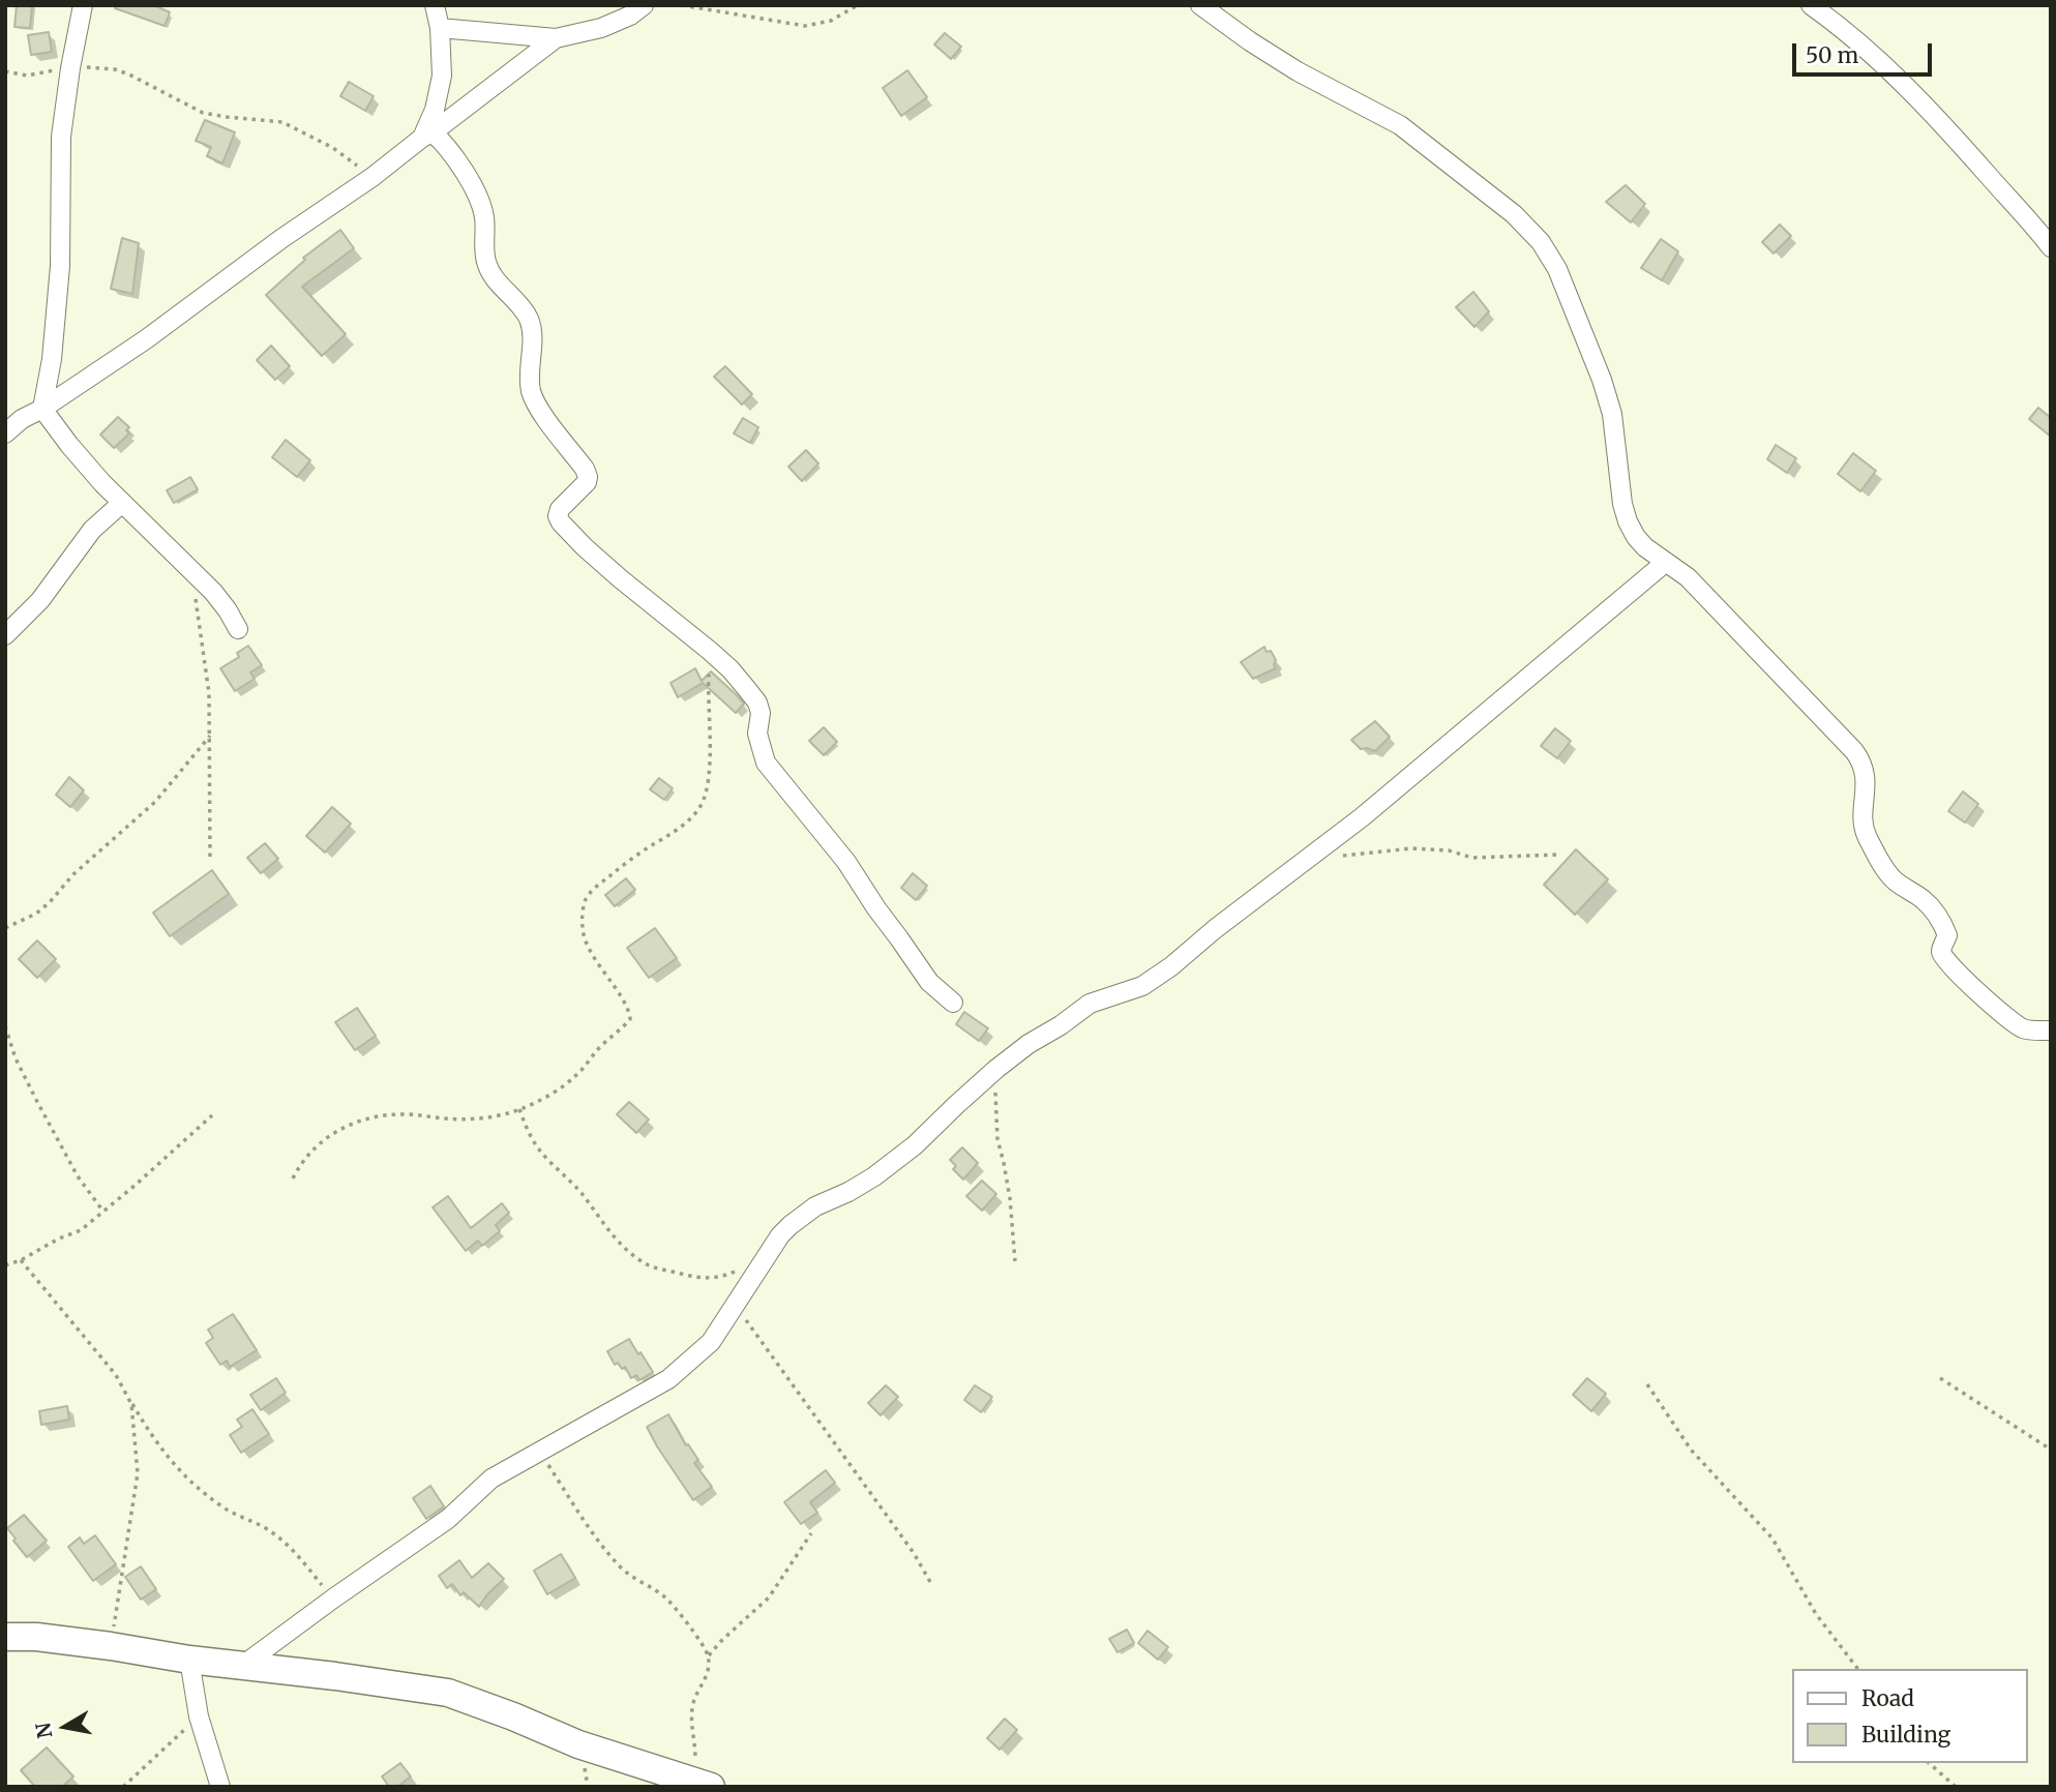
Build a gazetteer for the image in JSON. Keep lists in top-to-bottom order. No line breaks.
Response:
{"legend":["Road","Building"],"scale_bar":"50 m","north":"left"}
